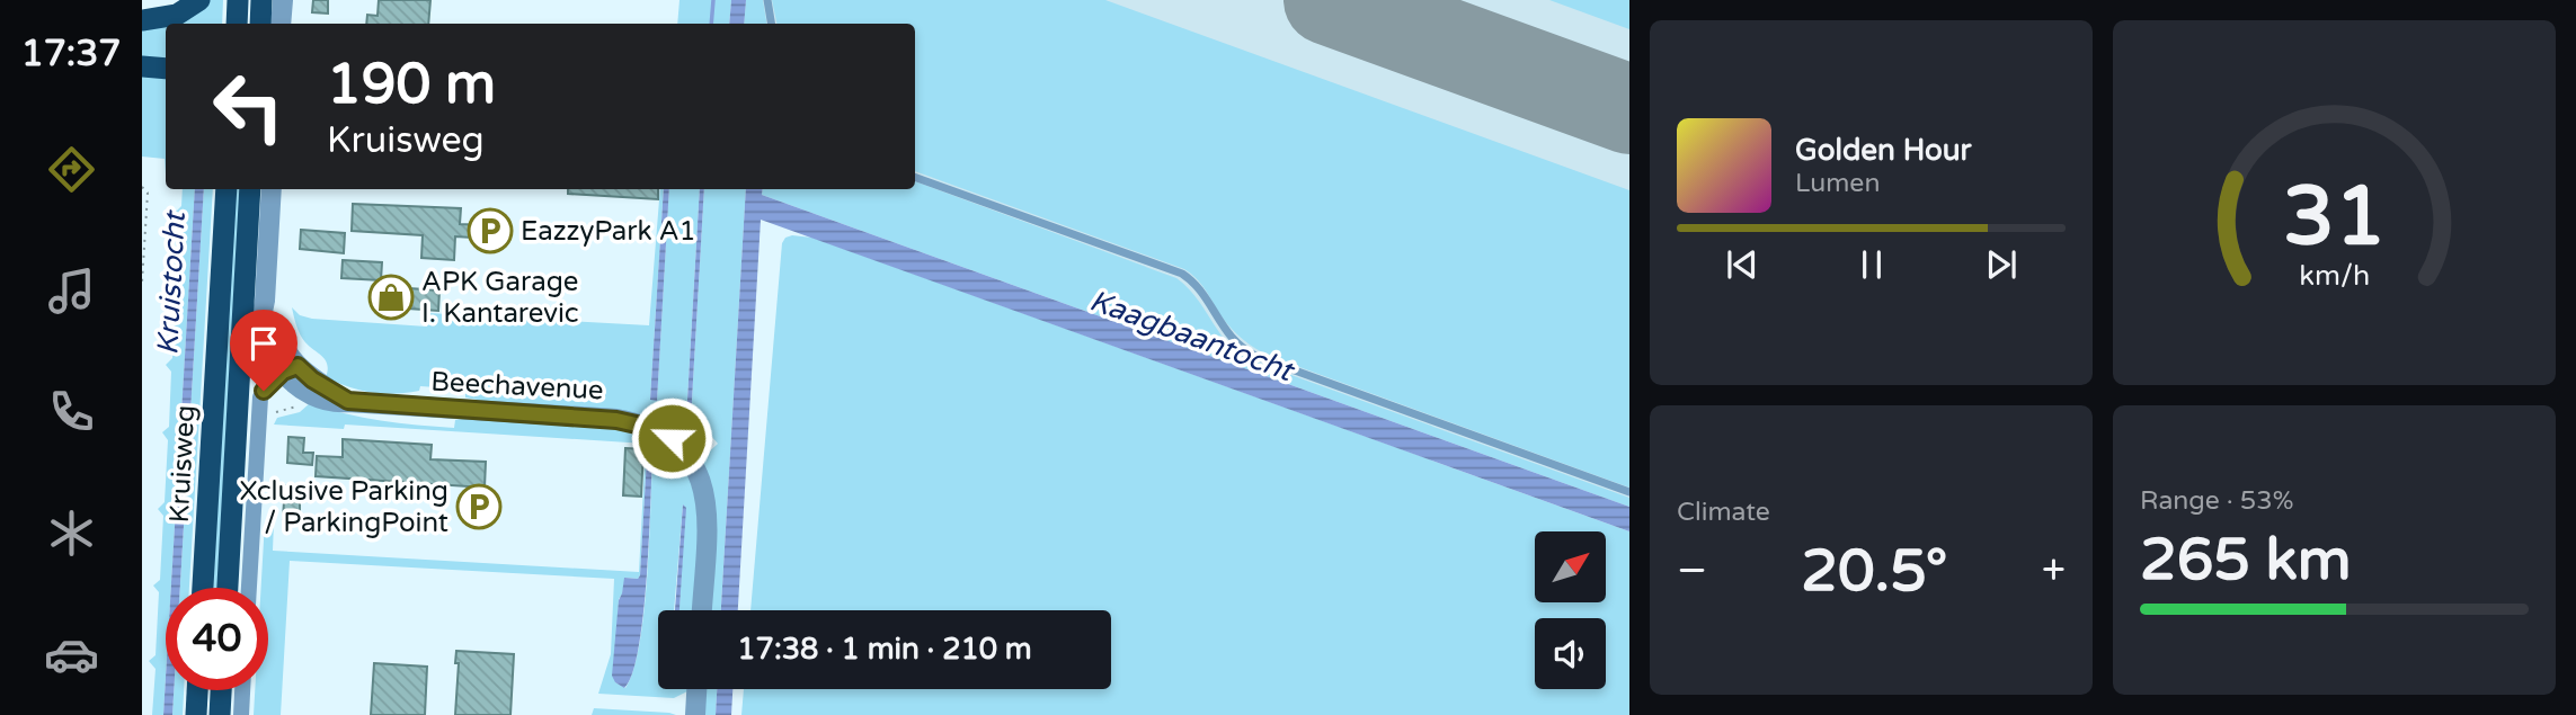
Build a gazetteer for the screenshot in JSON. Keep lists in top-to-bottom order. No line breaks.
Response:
{"streets":{"highway":["Kruisweg"],"street":["Beechavenue"]},"water":["Kruistocht","Kaagbaantocht"],"places":{"parking":["EazzyPark A1","Xclusive Parking / ParkingPoint"],"shop":["APK Garage I. Kantarevic"]},"north":"top right","page":{"tabs":"17:37","turn":["190 m","Kruisweg"],"song":["Golden Hour","Lumen"],"tile":["Climate",["Range · 53%","265 km"]],"heat":["−","20.5°","+"],"limit":"40","trip":"17:38 · 1 min · 210 m","gauge":["31","km/h"]}}
